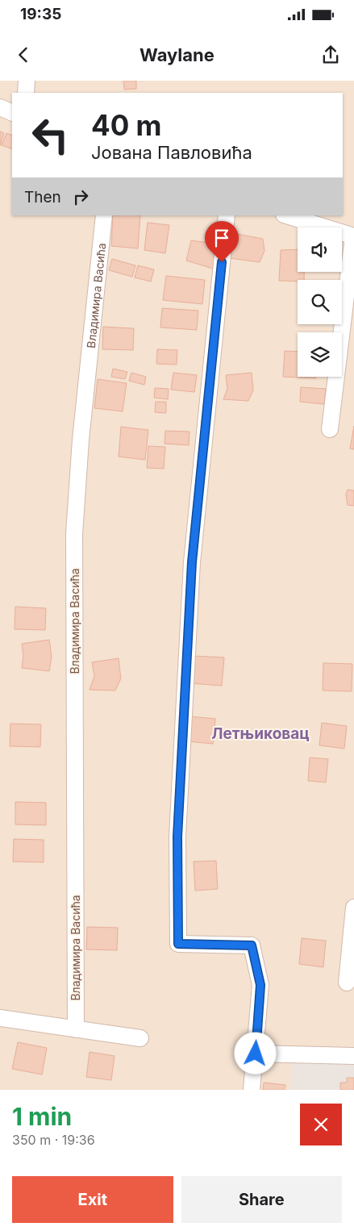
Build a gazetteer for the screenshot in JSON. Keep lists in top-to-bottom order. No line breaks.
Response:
{"streets":{"street":["Владимира Васића"]},"districts":["Летњиковац"],"page":{"status":"19:35","header":"Waylane","turn":["40 m","Јована Павловића"],"then":"Then","heading":["1 min","350 m · 19:36"],"buttons":["Exit","Share"]}}
